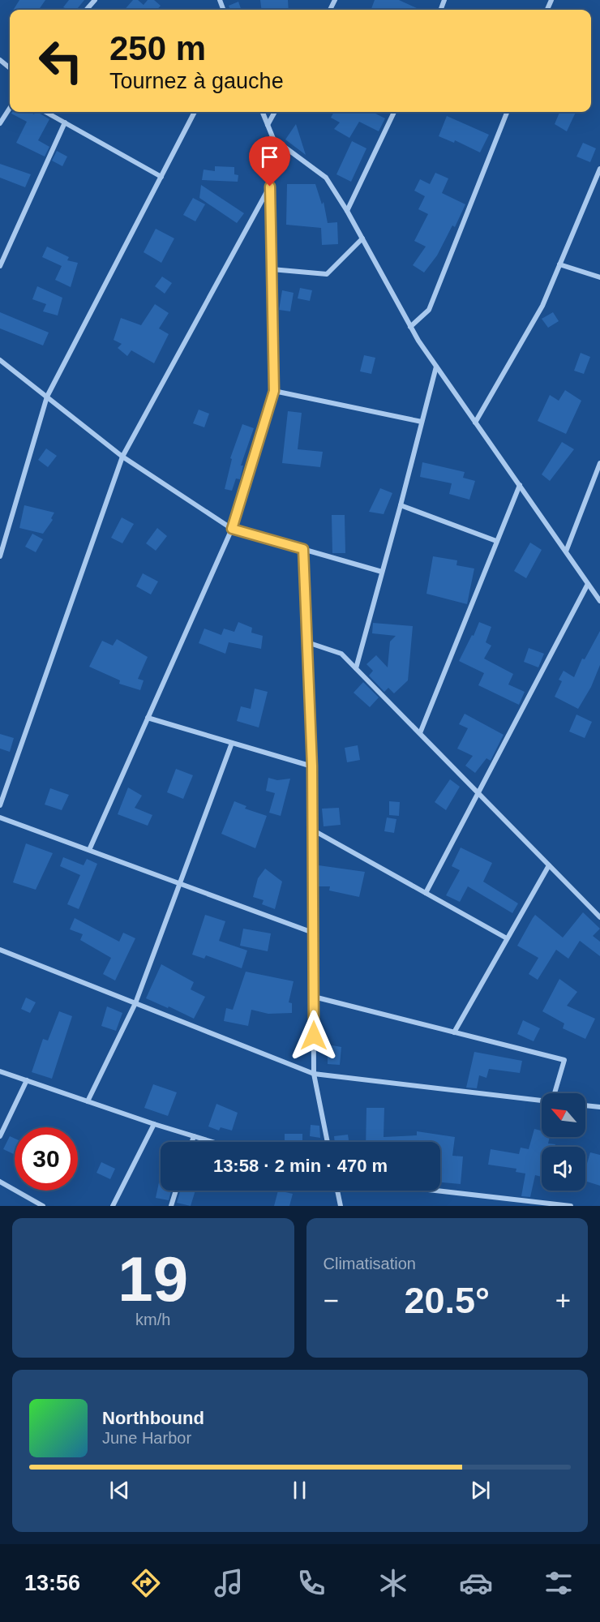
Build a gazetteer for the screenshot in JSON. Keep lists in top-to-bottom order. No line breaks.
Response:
{"north":"top left","page":{"turn":["250 m","Tournez à gauche"],"limit":"30","trip":"13:58 · 2 min · 470 m","tile":[["19","km/h"],"Climatisation"],"heat":["−","20.5°","+"],"song":["Northbound","June Harbor"],"tabs":"13:56"}}
